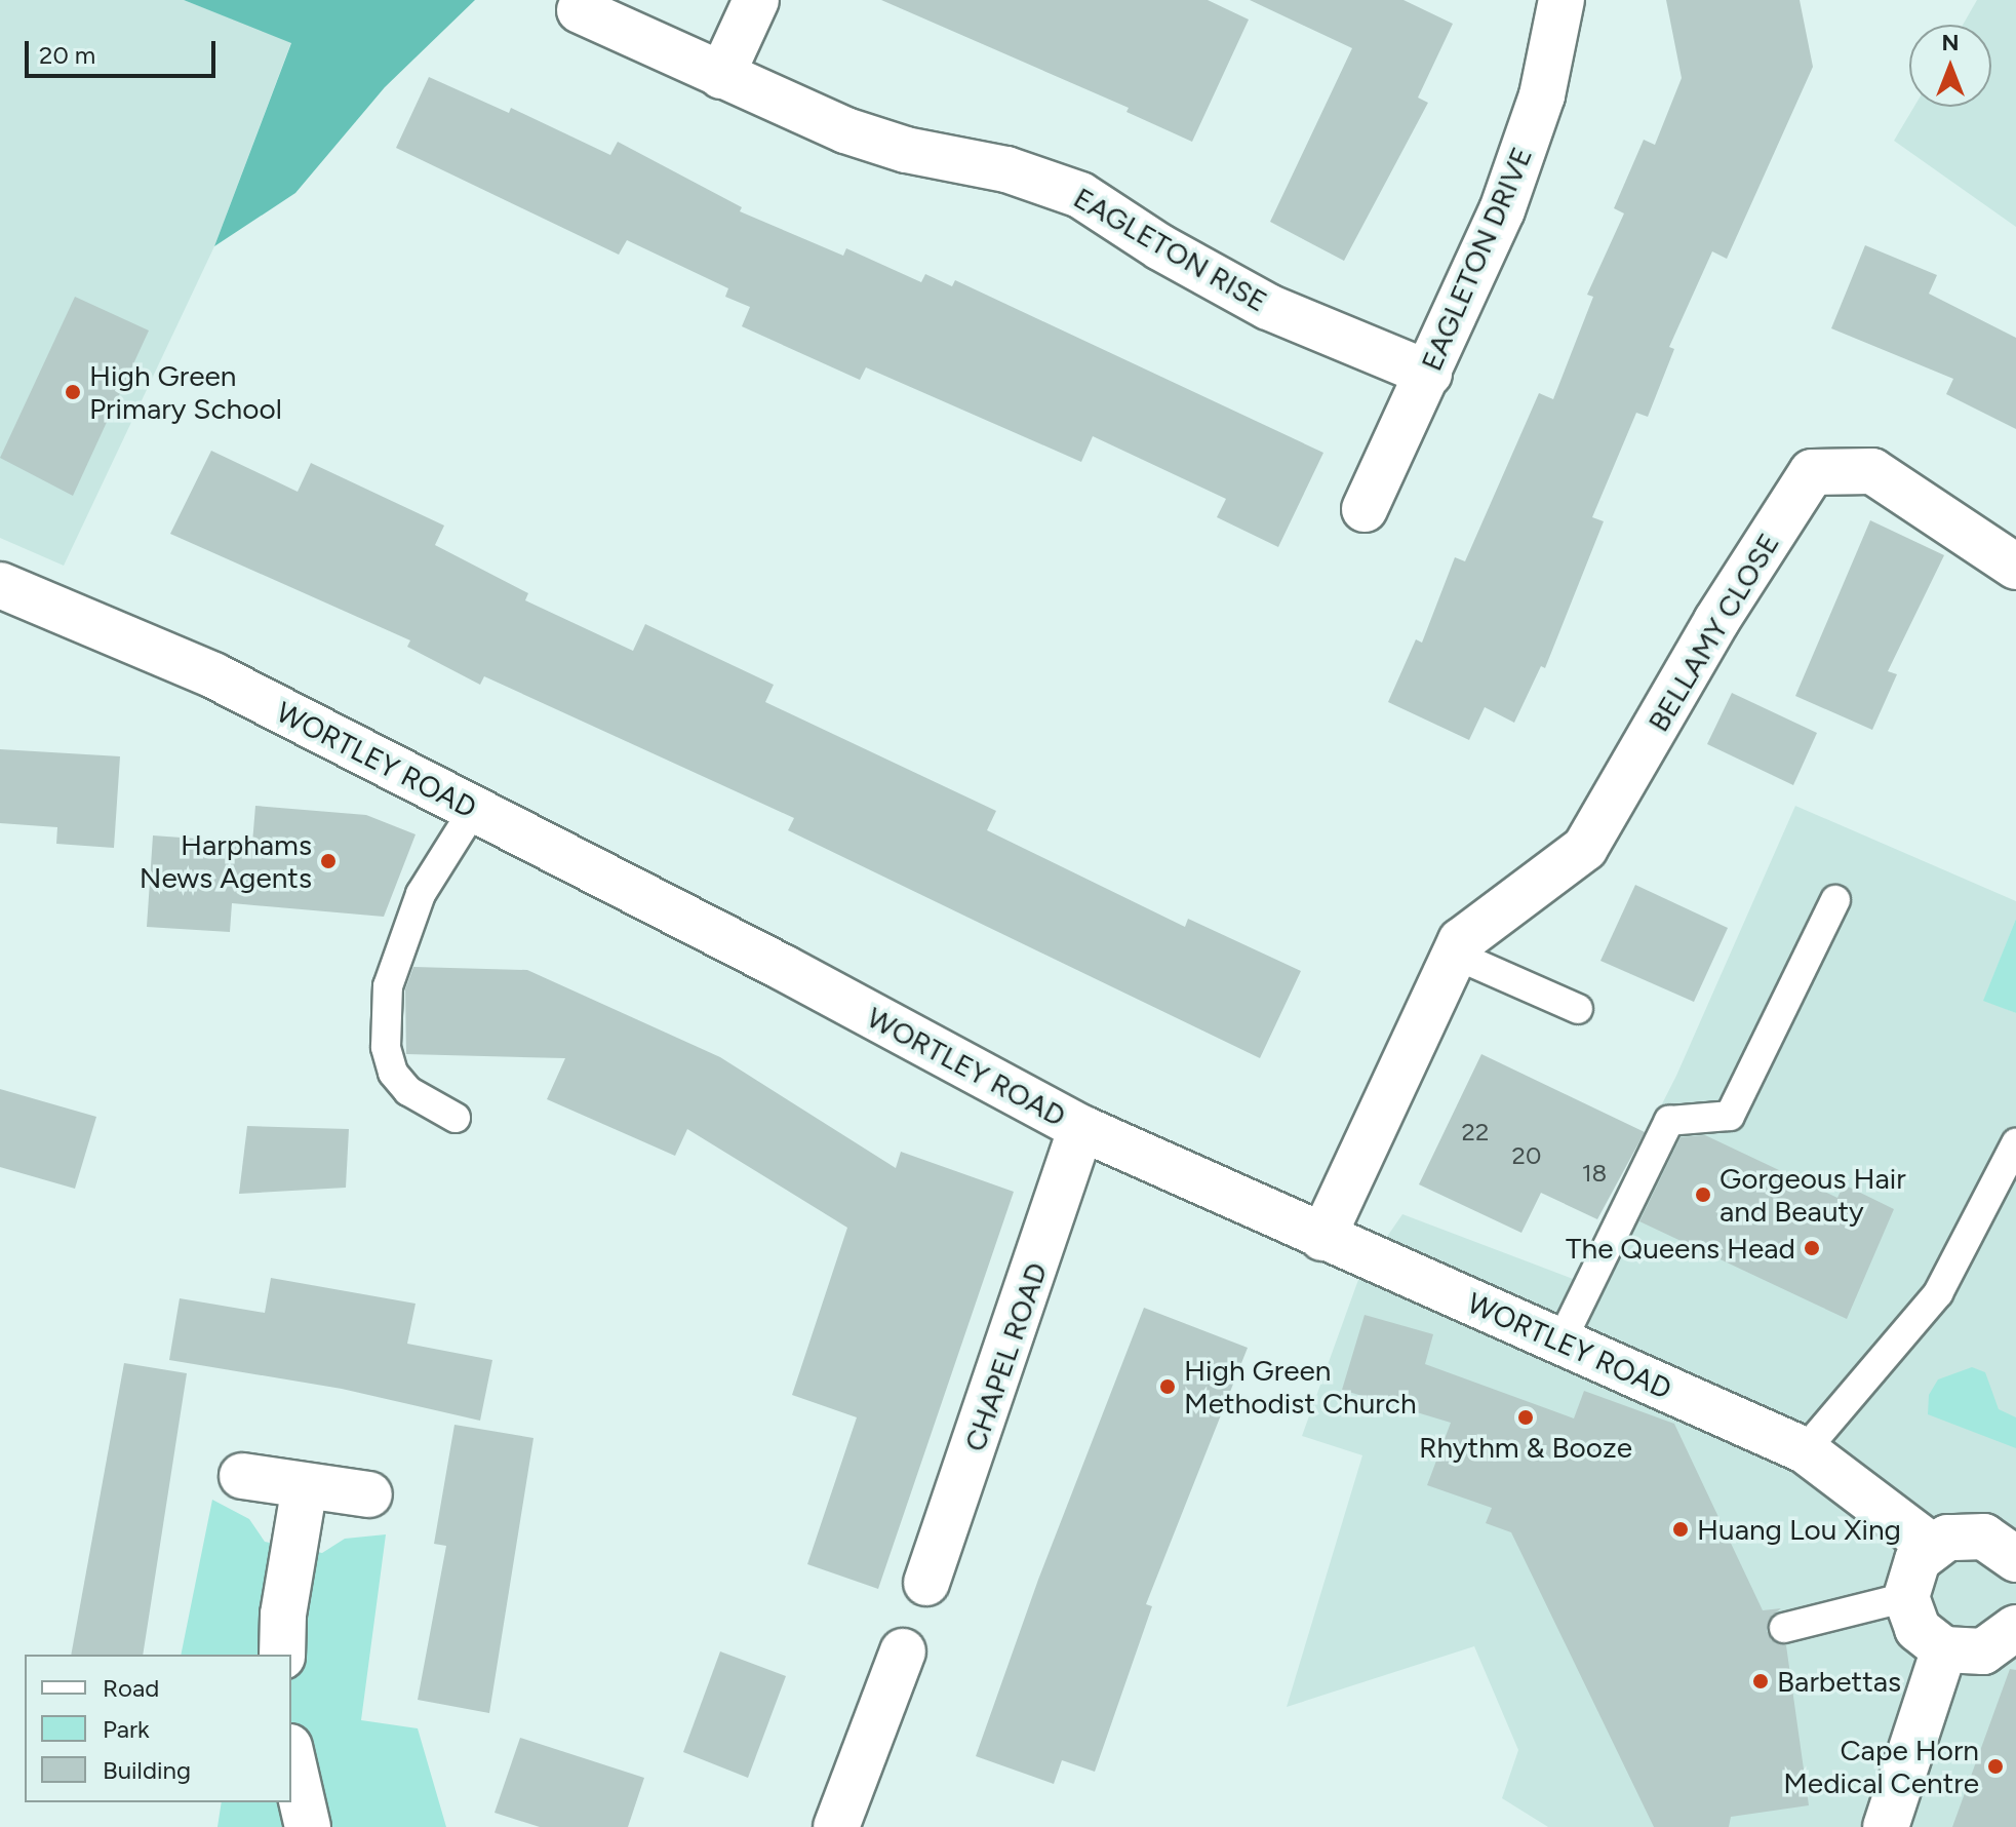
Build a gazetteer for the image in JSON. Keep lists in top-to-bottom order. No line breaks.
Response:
{"streets":{"street":["EAGLETON RISE","EAGLETON DRIVE","BELLAMY CLOSE","WORTLEY ROAD","CHAPEL ROAD"]},"crossings":[["EAGLETON RISE","EAGLETON DRIVE"],["BELLAMY CLOSE","WORTLEY ROAD"],["WORTLEY ROAD","CHAPEL ROAD"]],"places":["High Green Primary School","Harphams News Agents","Gorgeous Hair and Beauty","The Queens Head","High Green Methodist Church","Rhythm & Booze","Huang Lou Xing","Barbettas","Cape Horn Medical Centre"],"house_numbers":["22","20","18"],"legend":["Road","Park","Building"],"scale_bar":"20 m","north":"top"}
